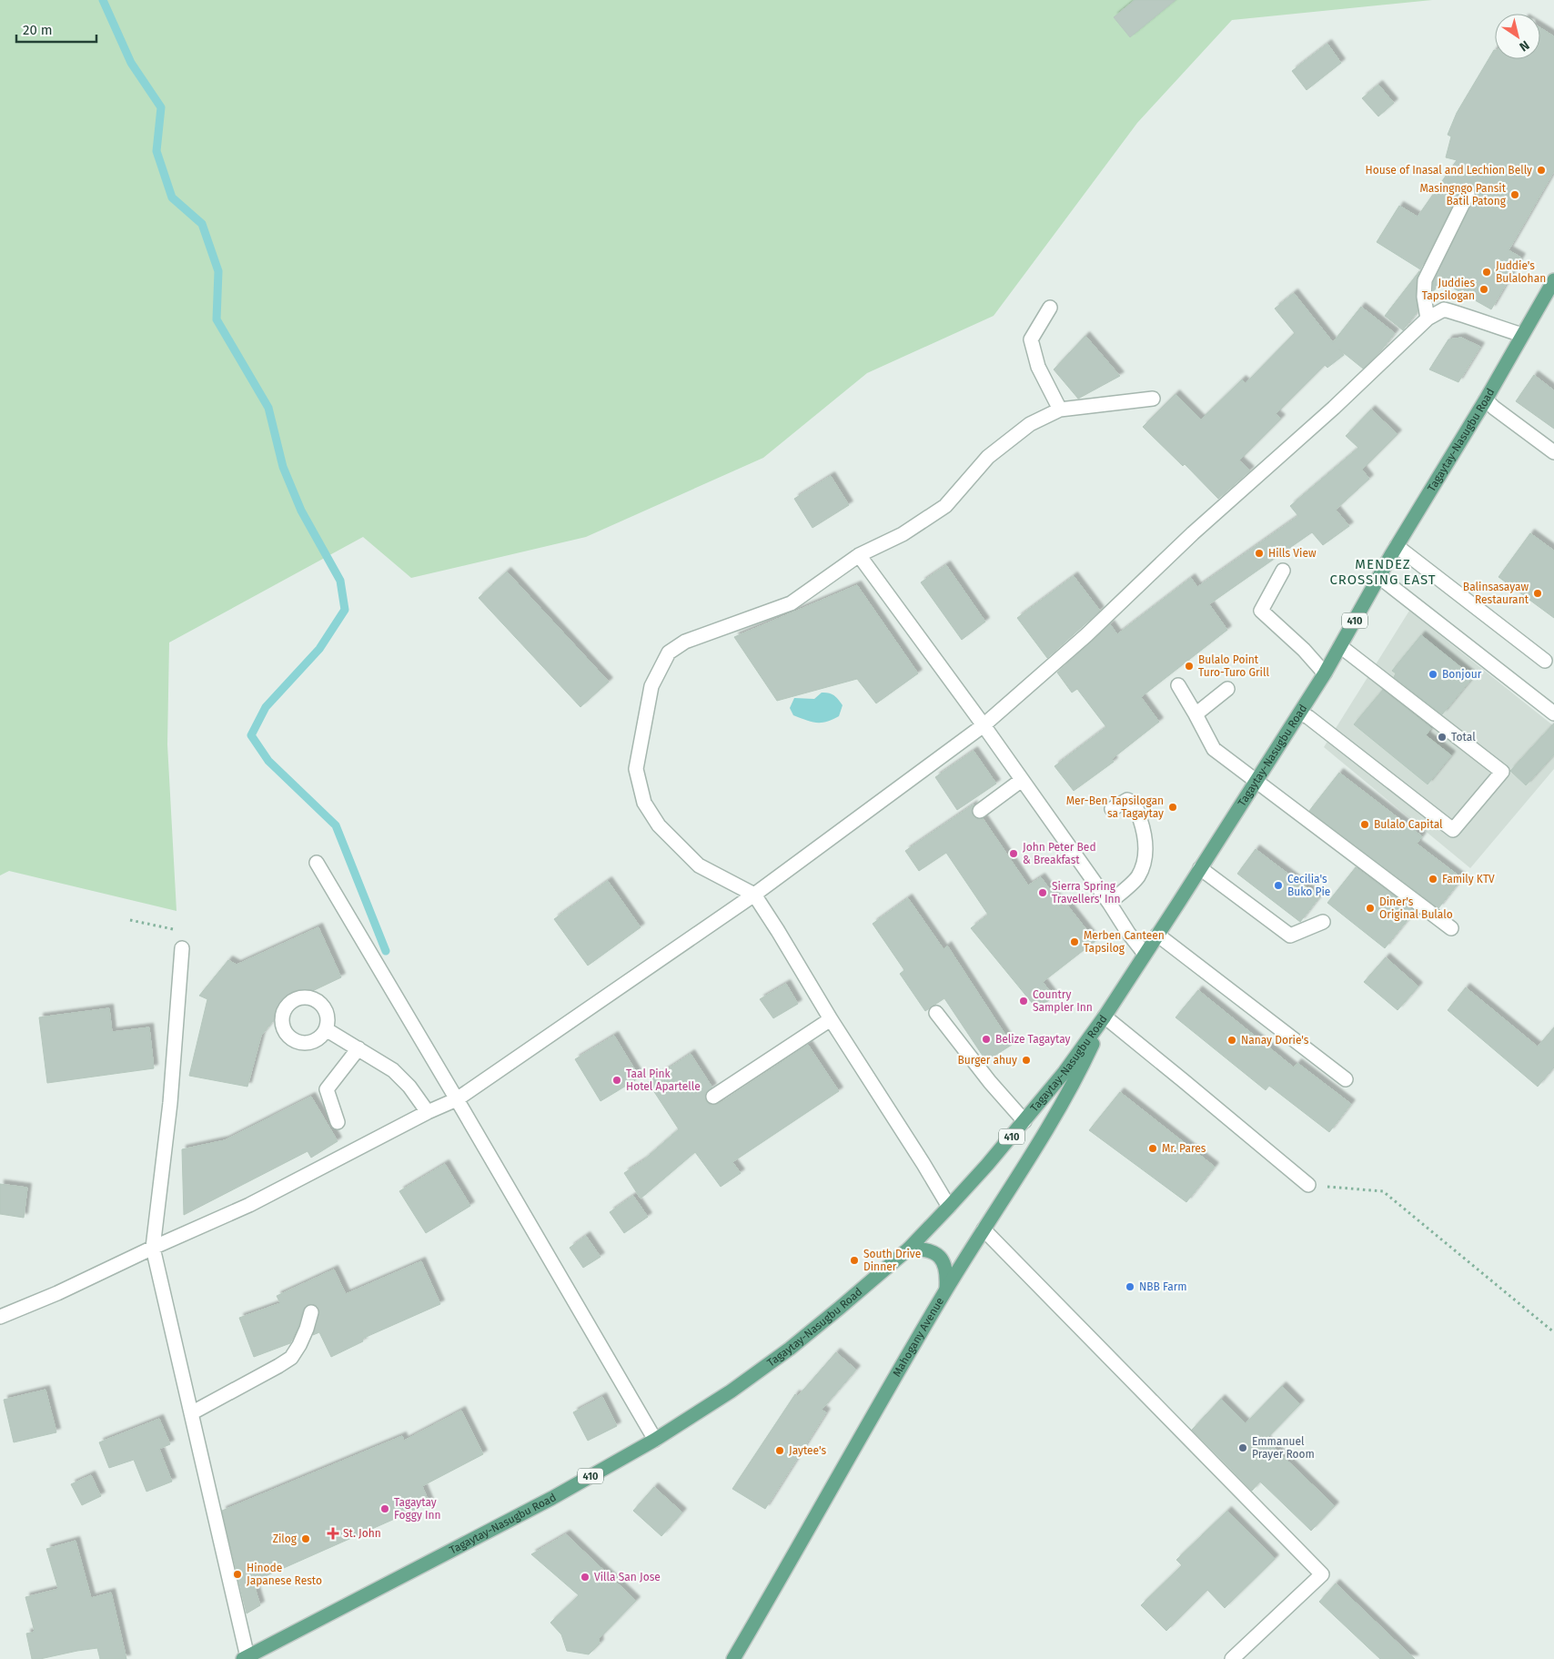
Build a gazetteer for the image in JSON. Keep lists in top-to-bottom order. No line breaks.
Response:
{"streets":{"main road":["Tagaytay-Nasugbu Road","410","Mahogany Avenue"]},"crossings":[["Tagaytay-Nasugbu Road","Mahogany Avenue"]],"districts":["MENDEZ CROSSING EAST"],"places":{"other":["House of Inasal and Lechion Belly","Masingngo Pansit Batil Patong","Juddie's Bulalohan","Juddies Tapsilogan","Hills View","Balinsasayaw Restaurant","Bulalo Point Turo-Turo Grill","Bonjour","Total","Mer-Ben Tapsilogan sa Tagaytay","Bulalo Capital","John Peter Bed & Breakfast","Family KTV","Cecilia's Buko Pie","Sierra Spring Travellers' Inn","Diner's Original Bulalo","Merben Canteen Tapsilog","Country Sampler Inn","Belize Tagaytay","Nanay Dorie's","Burger ahuy","Taal Pink Hotel Apartelle","Mr. Pares","South Drive Dinner","NBB Farm","Emmanuel Prayer Room","Jaytee's","Tagaytay Foggy Inn","Zilog","Hinode Japanese Resto","Villa San Jose"],"health":["St. John"]},"scale_bar":"20 m","north":"bottom right"}
